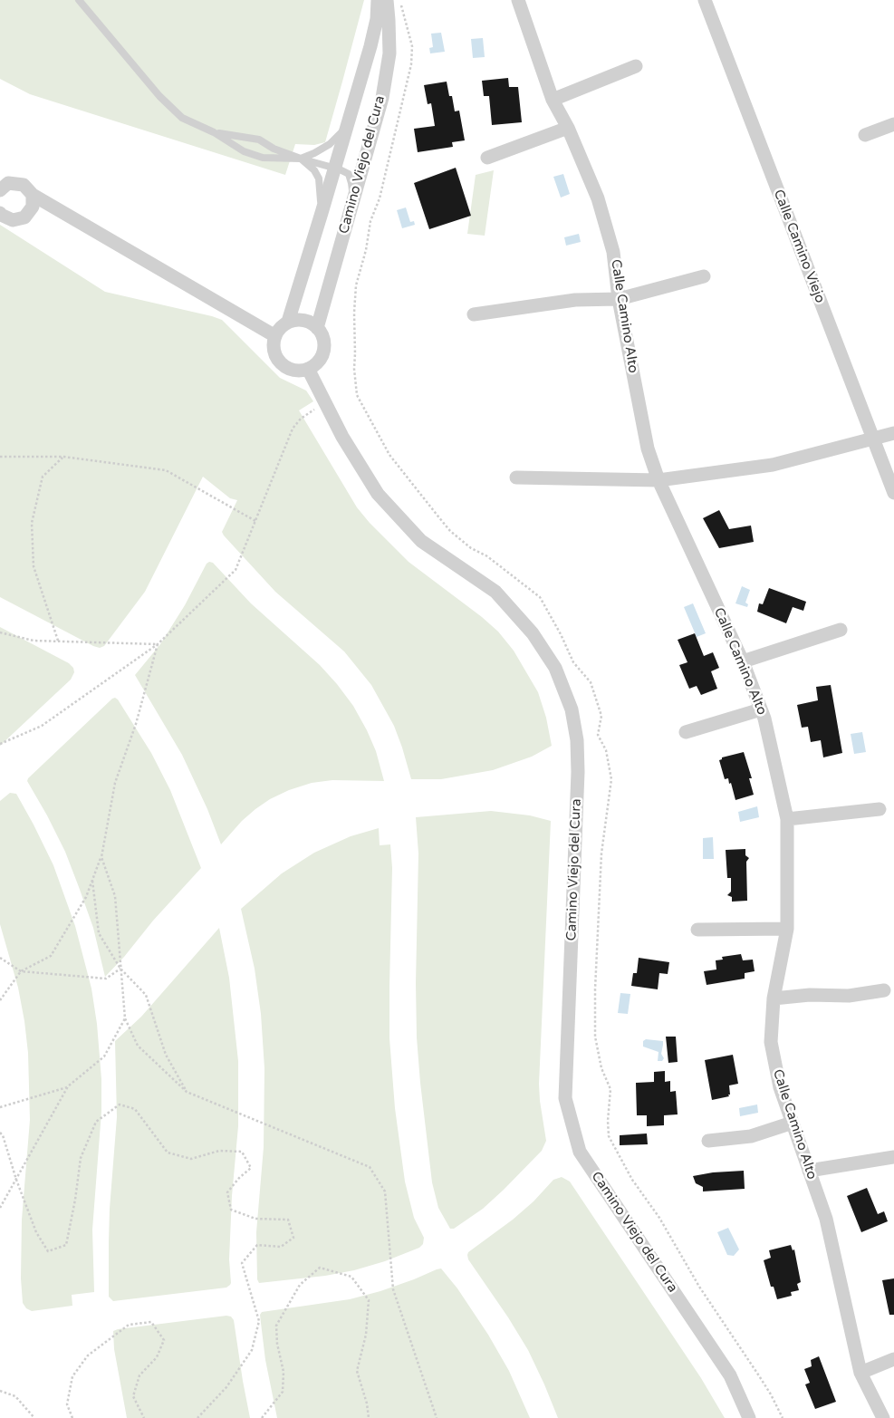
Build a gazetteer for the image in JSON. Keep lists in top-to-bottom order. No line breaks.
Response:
{"streets":{"street":["Camino Viejo del Cura","Calle Camino Viejo","Calle Camino Alto"]}}
